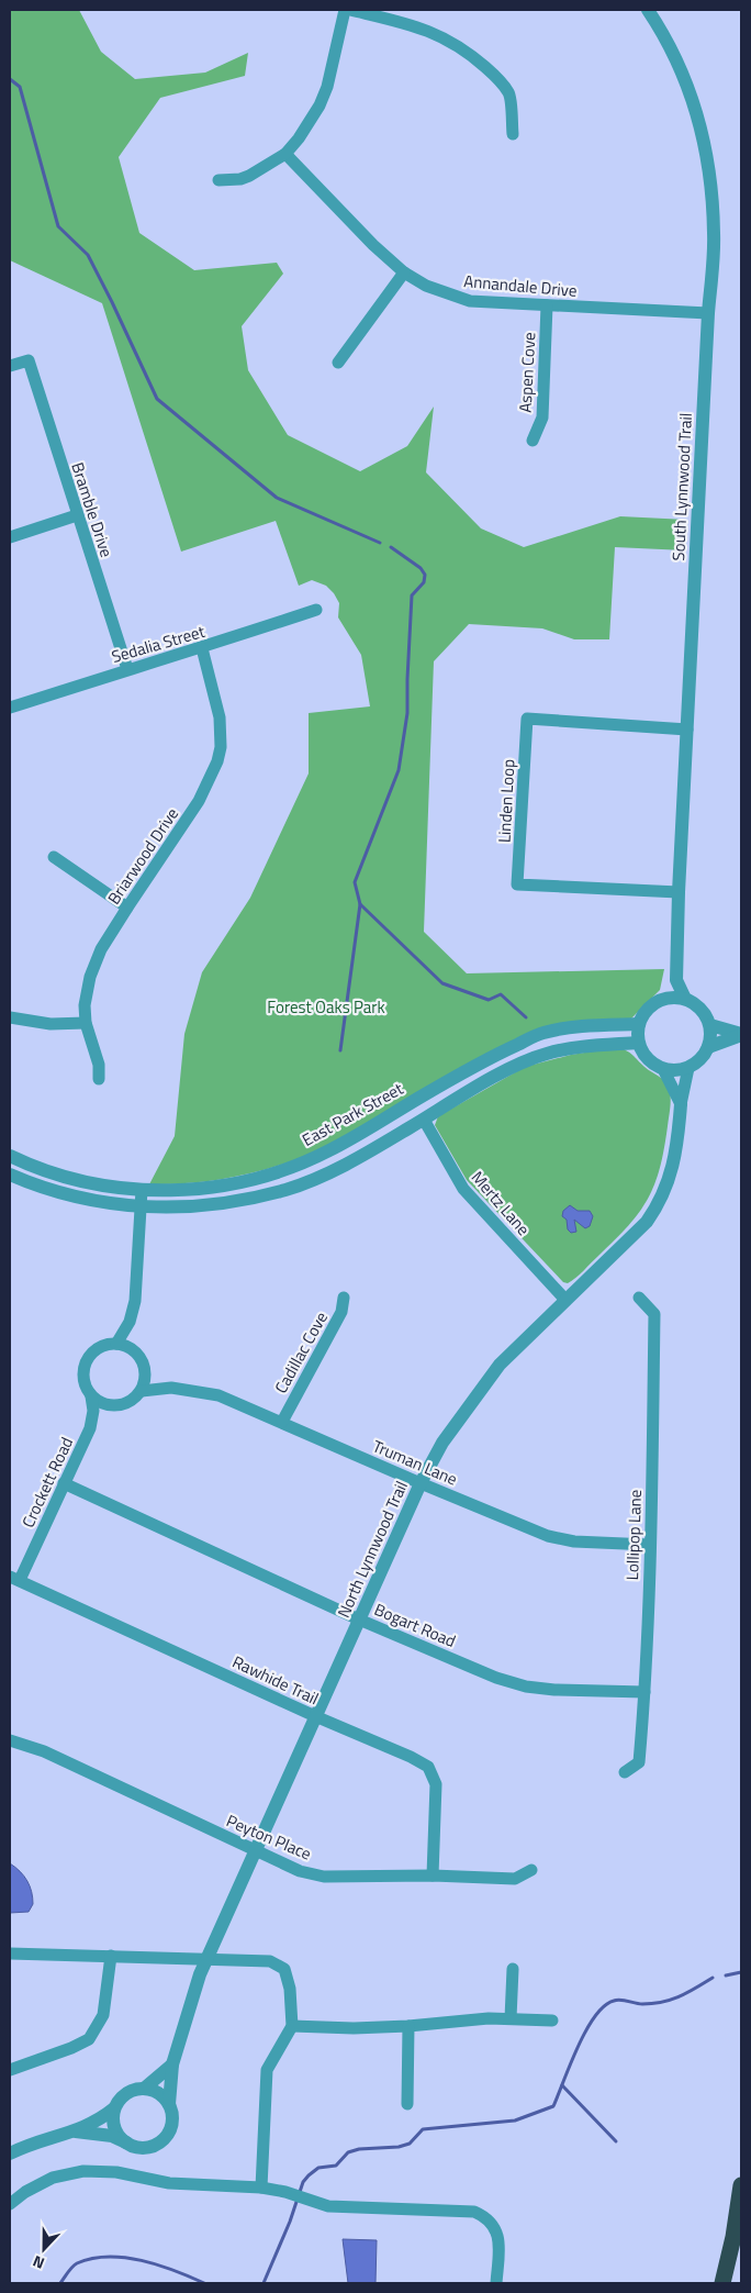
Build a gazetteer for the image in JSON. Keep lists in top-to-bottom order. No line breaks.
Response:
{"streets":{"street":["Annandale Drive","Aspen Cove","South Lynnwood Trail","Bramble Drive","Sedalia Street","Linden Loop","Briarwood Drive","East Park Street","Mertz Lane","Cadillac Cove","Truman Lane","Crockett Road","Lollipop Lane","North Lynnwood Trail","Bogart Road","Rawhide Trail","Peyton Place"]},"crossings":[["Annandale Drive","Aspen Cove"],["Annandale Drive","South Lynnwood Trail"],["South Lynnwood Trail","Linden Loop"],["South Lynnwood Trail","East Park Street"],["South Lynnwood Trail","North Lynnwood Trail"],["Bramble Drive","Sedalia Street"],["Sedalia Street","Briarwood Drive"],["East Park Street","North Lynnwood Trail"],["Mertz Lane","North Lynnwood Trail"],["Cadillac Cove","Truman Lane"],["Truman Lane","Crockett Road"],["Truman Lane","Lollipop Lane"],["Truman Lane","North Lynnwood Trail"],["Crockett Road","Bogart Road"],["Crockett Road","Rawhide Trail"],["Lollipop Lane","Bogart Road"],["North Lynnwood Trail","Bogart Road"],["North Lynnwood Trail","Rawhide Trail"],["North Lynnwood Trail","Peyton Place"],["Rawhide Trail","Peyton Place"]],"parks":["Forest Oaks Park"],"north":"bottom"}
